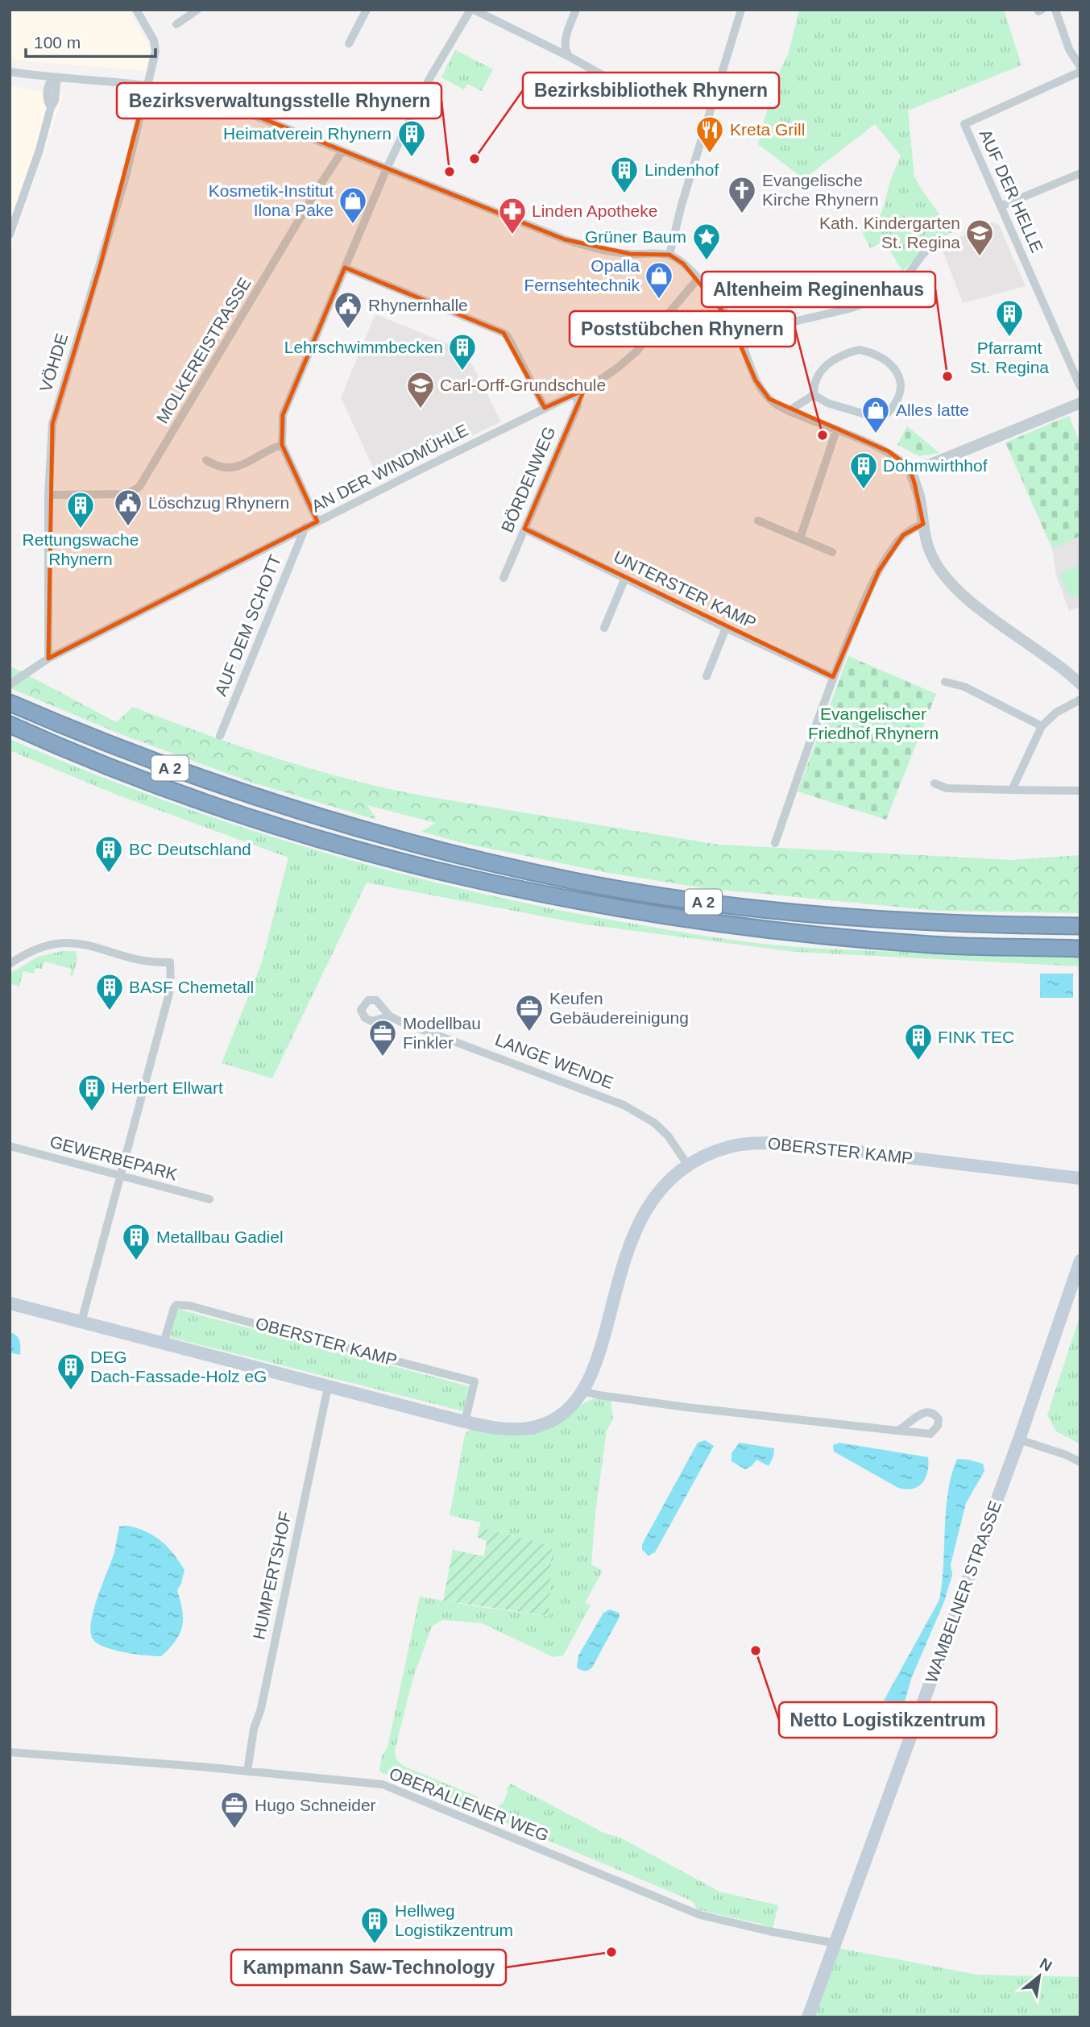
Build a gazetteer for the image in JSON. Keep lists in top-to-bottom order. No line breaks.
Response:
{"streets":{"highway":["A 2"],"main road":["OBERSTER KAMP","WAMBELNER STRASSE"],"street":["AUF DER HELLE","MOLKEREISTRASSE","VÖHDE","AN DER WINDMÜHLE","BÖRDENWEG","UNTERSTER KAMP","AUF DEM SCHOTT","LANGE WENDE","GEWERBEPARK","HUMPERTSHOF","OBERALLENER WEG"]},"crossings":[["MOLKEREISTRASSE","VÖHDE"],["VÖHDE","AN DER WINDMÜHLE"],["AN DER WINDMÜHLE","BÖRDENWEG"],["AN DER WINDMÜHLE","AUF DEM SCHOTT"],["BÖRDENWEG","UNTERSTER KAMP"],["LANGE WENDE","OBERSTER KAMP"],["OBERSTER KAMP","HUMPERTSHOF"],["HUMPERTSHOF","OBERALLENER WEG"],["WAMBELNER STRASSE","OBERALLENER WEG"]],"parks":["Evangelischer Friedhof Rhynern"],"places":{"restaurant":["Kreta Grill"],"building":["Heimatverein Rhynern","Lindenhof","Pfarramt St. Regina","Lehrschwimmbecken","Dohmwirthhof","Rettungswache Rhynern","BC Deutschland","BASF Chemetall","FINK TEC","Herbert Ellwart","Metallbau Gadiel","DEG Dach-Fassade-Holz eG","Hellweg Logistikzentrum"],"other":["Bezirksbibliothek Rhynern","Bezirksverwaltungsstelle Rhynern","Altenheim Reginenhaus","Poststübchen Rhynern","Netto Logistikzentrum","Kampmann Saw-Technology"],"church":["Evangelische Kirche Rhynern"],"shop":["Kosmetik-Institut Ilona Pake","Opalla Fernsehtechnik","Alles latte"],"pharmacy":["Linden Apotheke"],"school or university":["Kath. Kindergarten St. Regina","Carl-Orff-Grundschule"],"place":["Grüner Baum"],"public building":["Rhynernhalle","Löschzug Rhynern"],"office":["Keufen Gebäudereinigung","Modellbau Finkler","Hugo Schneider"]},"scale_bar":"100 m","north":"top right"}
